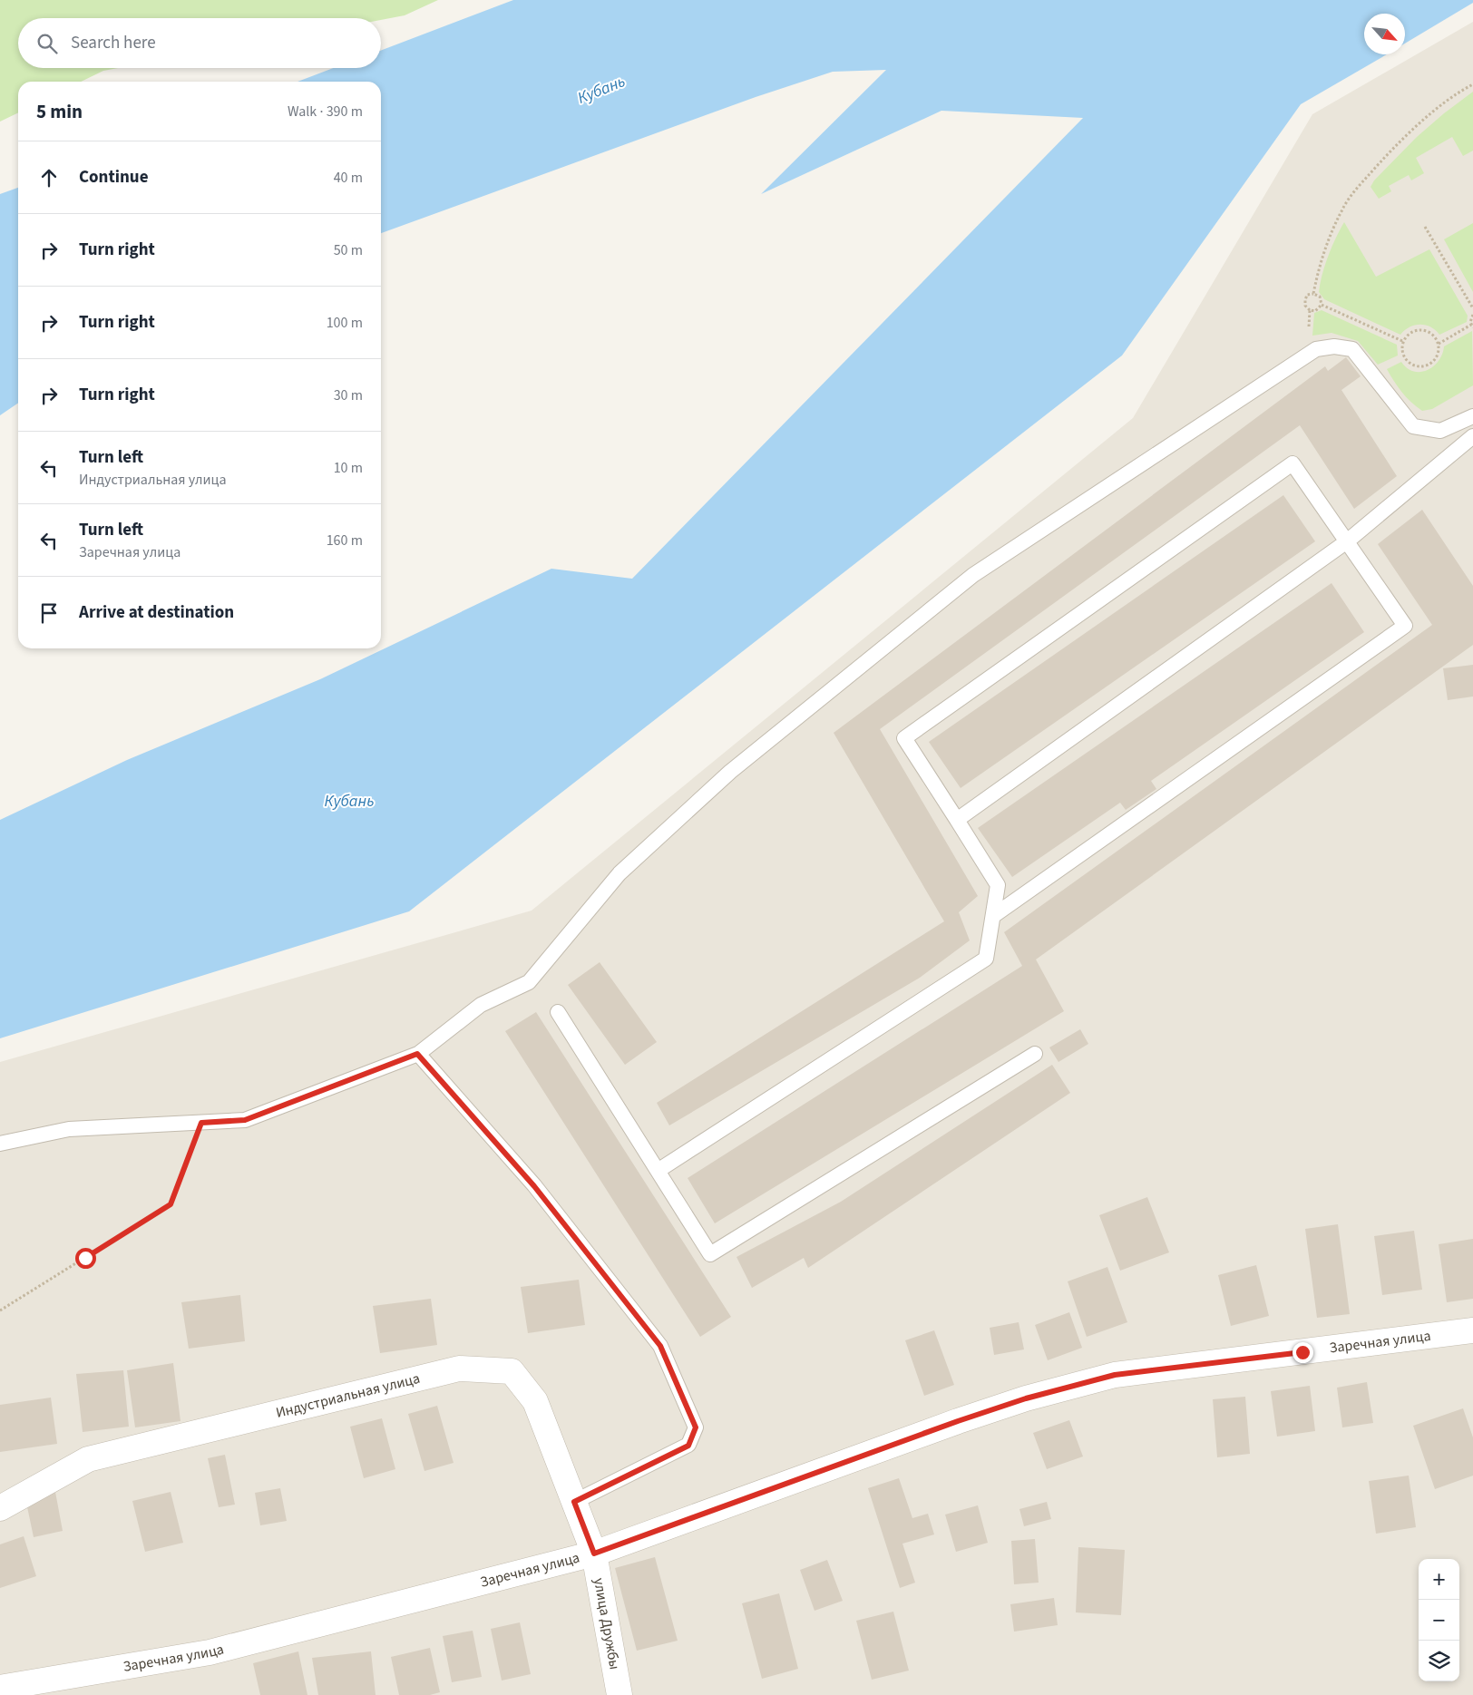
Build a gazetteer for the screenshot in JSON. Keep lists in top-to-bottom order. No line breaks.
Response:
{"streets":{"street":["Заречная улица","Индустриальная улица","улица Дружбы"]},"crossings":[["Заречная улица","Индустриальная улица"],["Заречная улица","улица Дружбы"],["Индустриальная улица","улица Дружбы"]],"water":["Кубань"],"north":"bottom right","page":{"search":"Search here","heading":["5 min","Walk · 390 m"],"list":[["Continue","40 m"],["Turn right","50 m"],["Turn right","100 m"],["Turn right","30 m"],["Turn left","Индустриальная улица","10 m"],["Turn left","Заречная улица","160 m"],"Arrive at destination"],"map_buttons":["+","−"]}}
